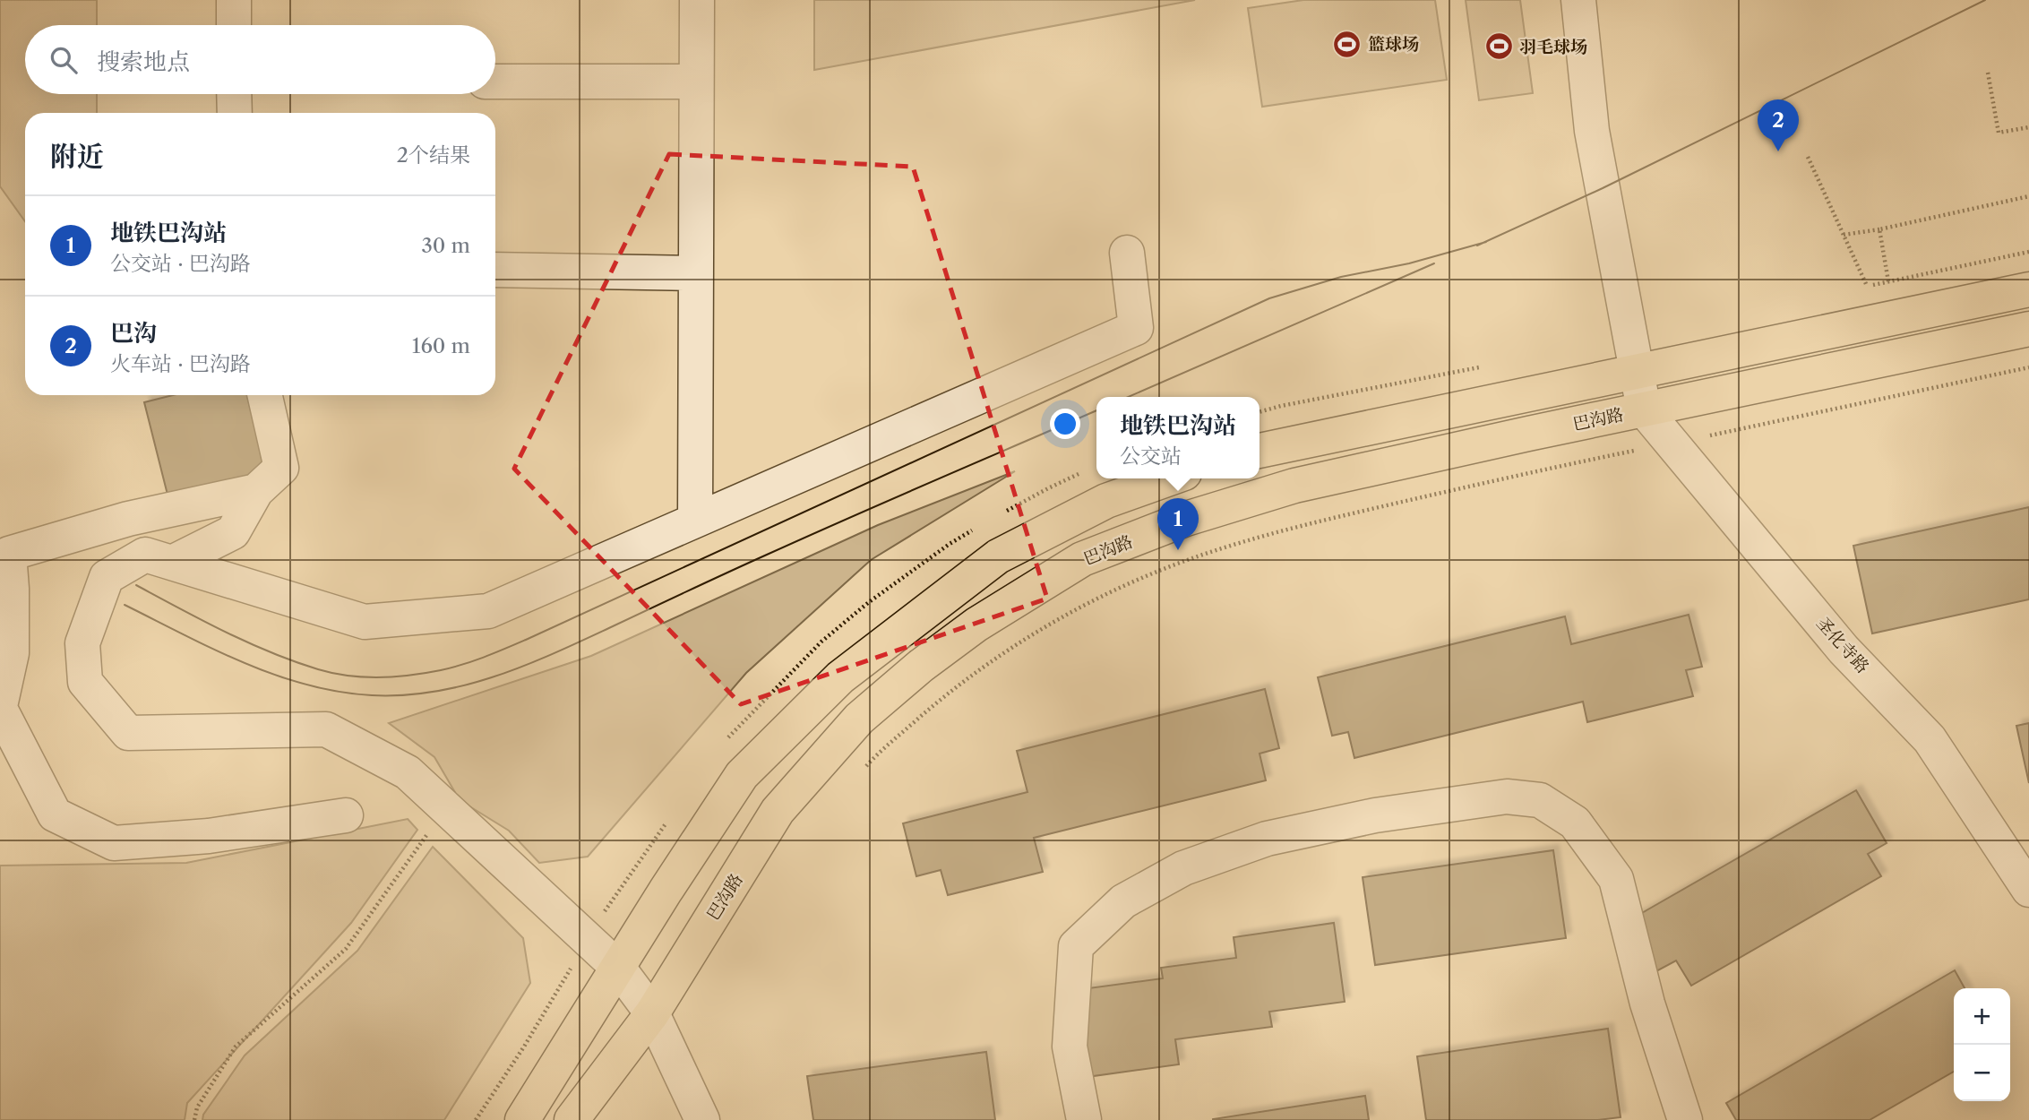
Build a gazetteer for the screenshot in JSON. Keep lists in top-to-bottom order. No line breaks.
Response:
{"streets":{"main road":["巴沟路"],"street":["圣化寺路"]},"crossings":[["巴沟路","圣化寺路"]],"places":{"sports":["篮球场","羽毛球场"]},"page":{"search":"搜索地点","pins":["2","1"],"heading":["附近","2个结果"],"list":[{"mark":"1","name":"地铁巴沟站","note":"公交站 · 巴沟路","value":"30 m"},{"mark":"2","name":"巴沟","note":"火车站 · 巴沟路","value":"160 m"}],"popup":["地铁巴沟站","公交站"],"map_buttons":["+","−"]}}
